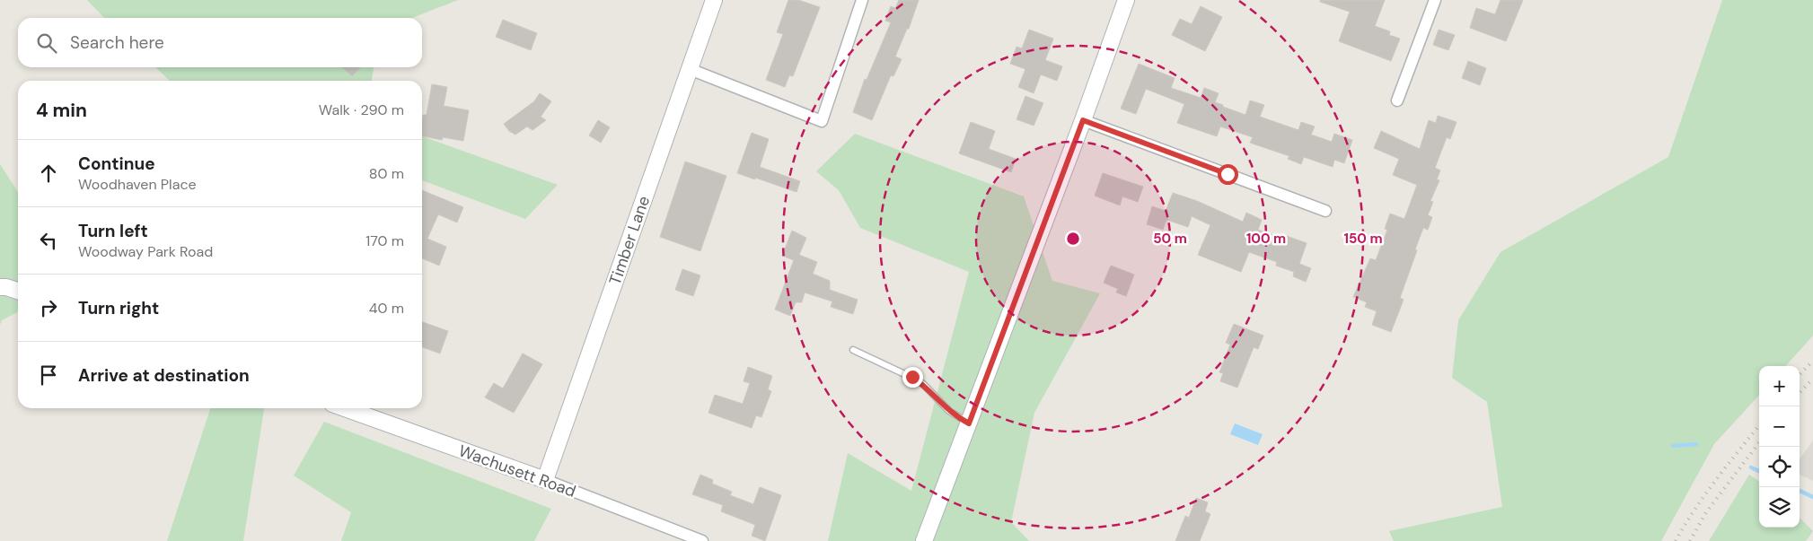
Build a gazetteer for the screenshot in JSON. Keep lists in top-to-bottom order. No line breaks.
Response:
{"streets":{"street":["Timber Lane","Wachusett Road"]},"crossings":[["Timber Lane","Wachusett Road"]],"page":{"search":"Search here","heading":["4 min","Walk · 290 m"],"list":[["Continue","Woodhaven Place","80 m"],["Turn left","Woodway Park Road","170 m"],["Turn right","40 m"],"Arrive at destination"],"map_buttons":["+","−"]},"rings":["50 m","100 m","150 m"]}
